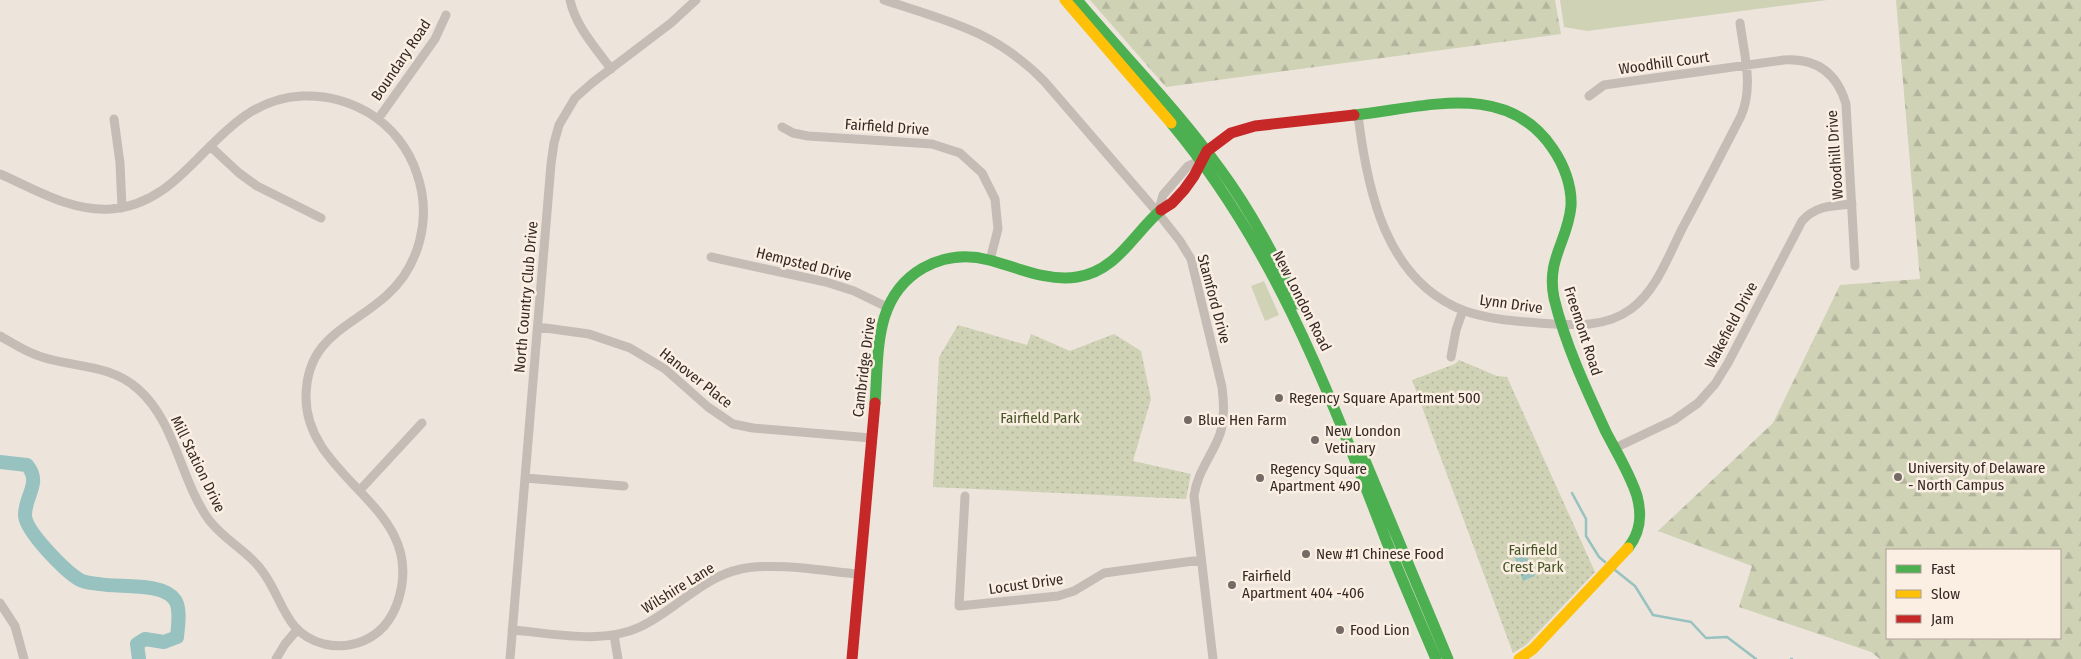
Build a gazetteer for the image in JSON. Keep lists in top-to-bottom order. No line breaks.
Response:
{"streets":{"street":["Boundary Road","Woodhill Court","Fairfield Drive","Woodhill Drive","Hempsted Drive","North Country Club Drive","Stamford Drive","New London Road","Lynn Drive","Wakefield Drive","Freemont Road","Cambridge Drive","Hanover Place","Mill Station Drive","Locust Drive","Wilshire Lane"]},"crossings":[["Boundary Road","Mill Station Drive"],["Woodhill Court","Woodhill Drive"],["Woodhill Court","Lynn Drive"],["Fairfield Drive","Cambridge Drive"],["Woodhill Drive","Lynn Drive"],["Woodhill Drive","Wakefield Drive"],["Hempsted Drive","Cambridge Drive"],["North Country Club Drive","Hanover Place"],["North Country Club Drive","Wilshire Lane"],["Stamford Drive","Cambridge Drive"],["Stamford Drive","Locust Drive"],["New London Road","Freemont Road"],["New London Road","Cambridge Drive"],["Lynn Drive","Freemont Road"],["Wakefield Drive","Freemont Road"],["Freemont Road","Cambridge Drive"],["Cambridge Drive","Hanover Place"],["Cambridge Drive","Wilshire Lane"]],"parks":["Fairfield Park","Fairfield Crest Park"],"places":["Regency Square Apartment 500","Blue Hen Farm","New London Vetinary","University of Delaware - North Campus","Regency Square Apartment 490","New #1 Chinese Food","Fairfield Apartment 404 -406","Food Lion"],"legend":["Fast","Slow","Jam"]}
